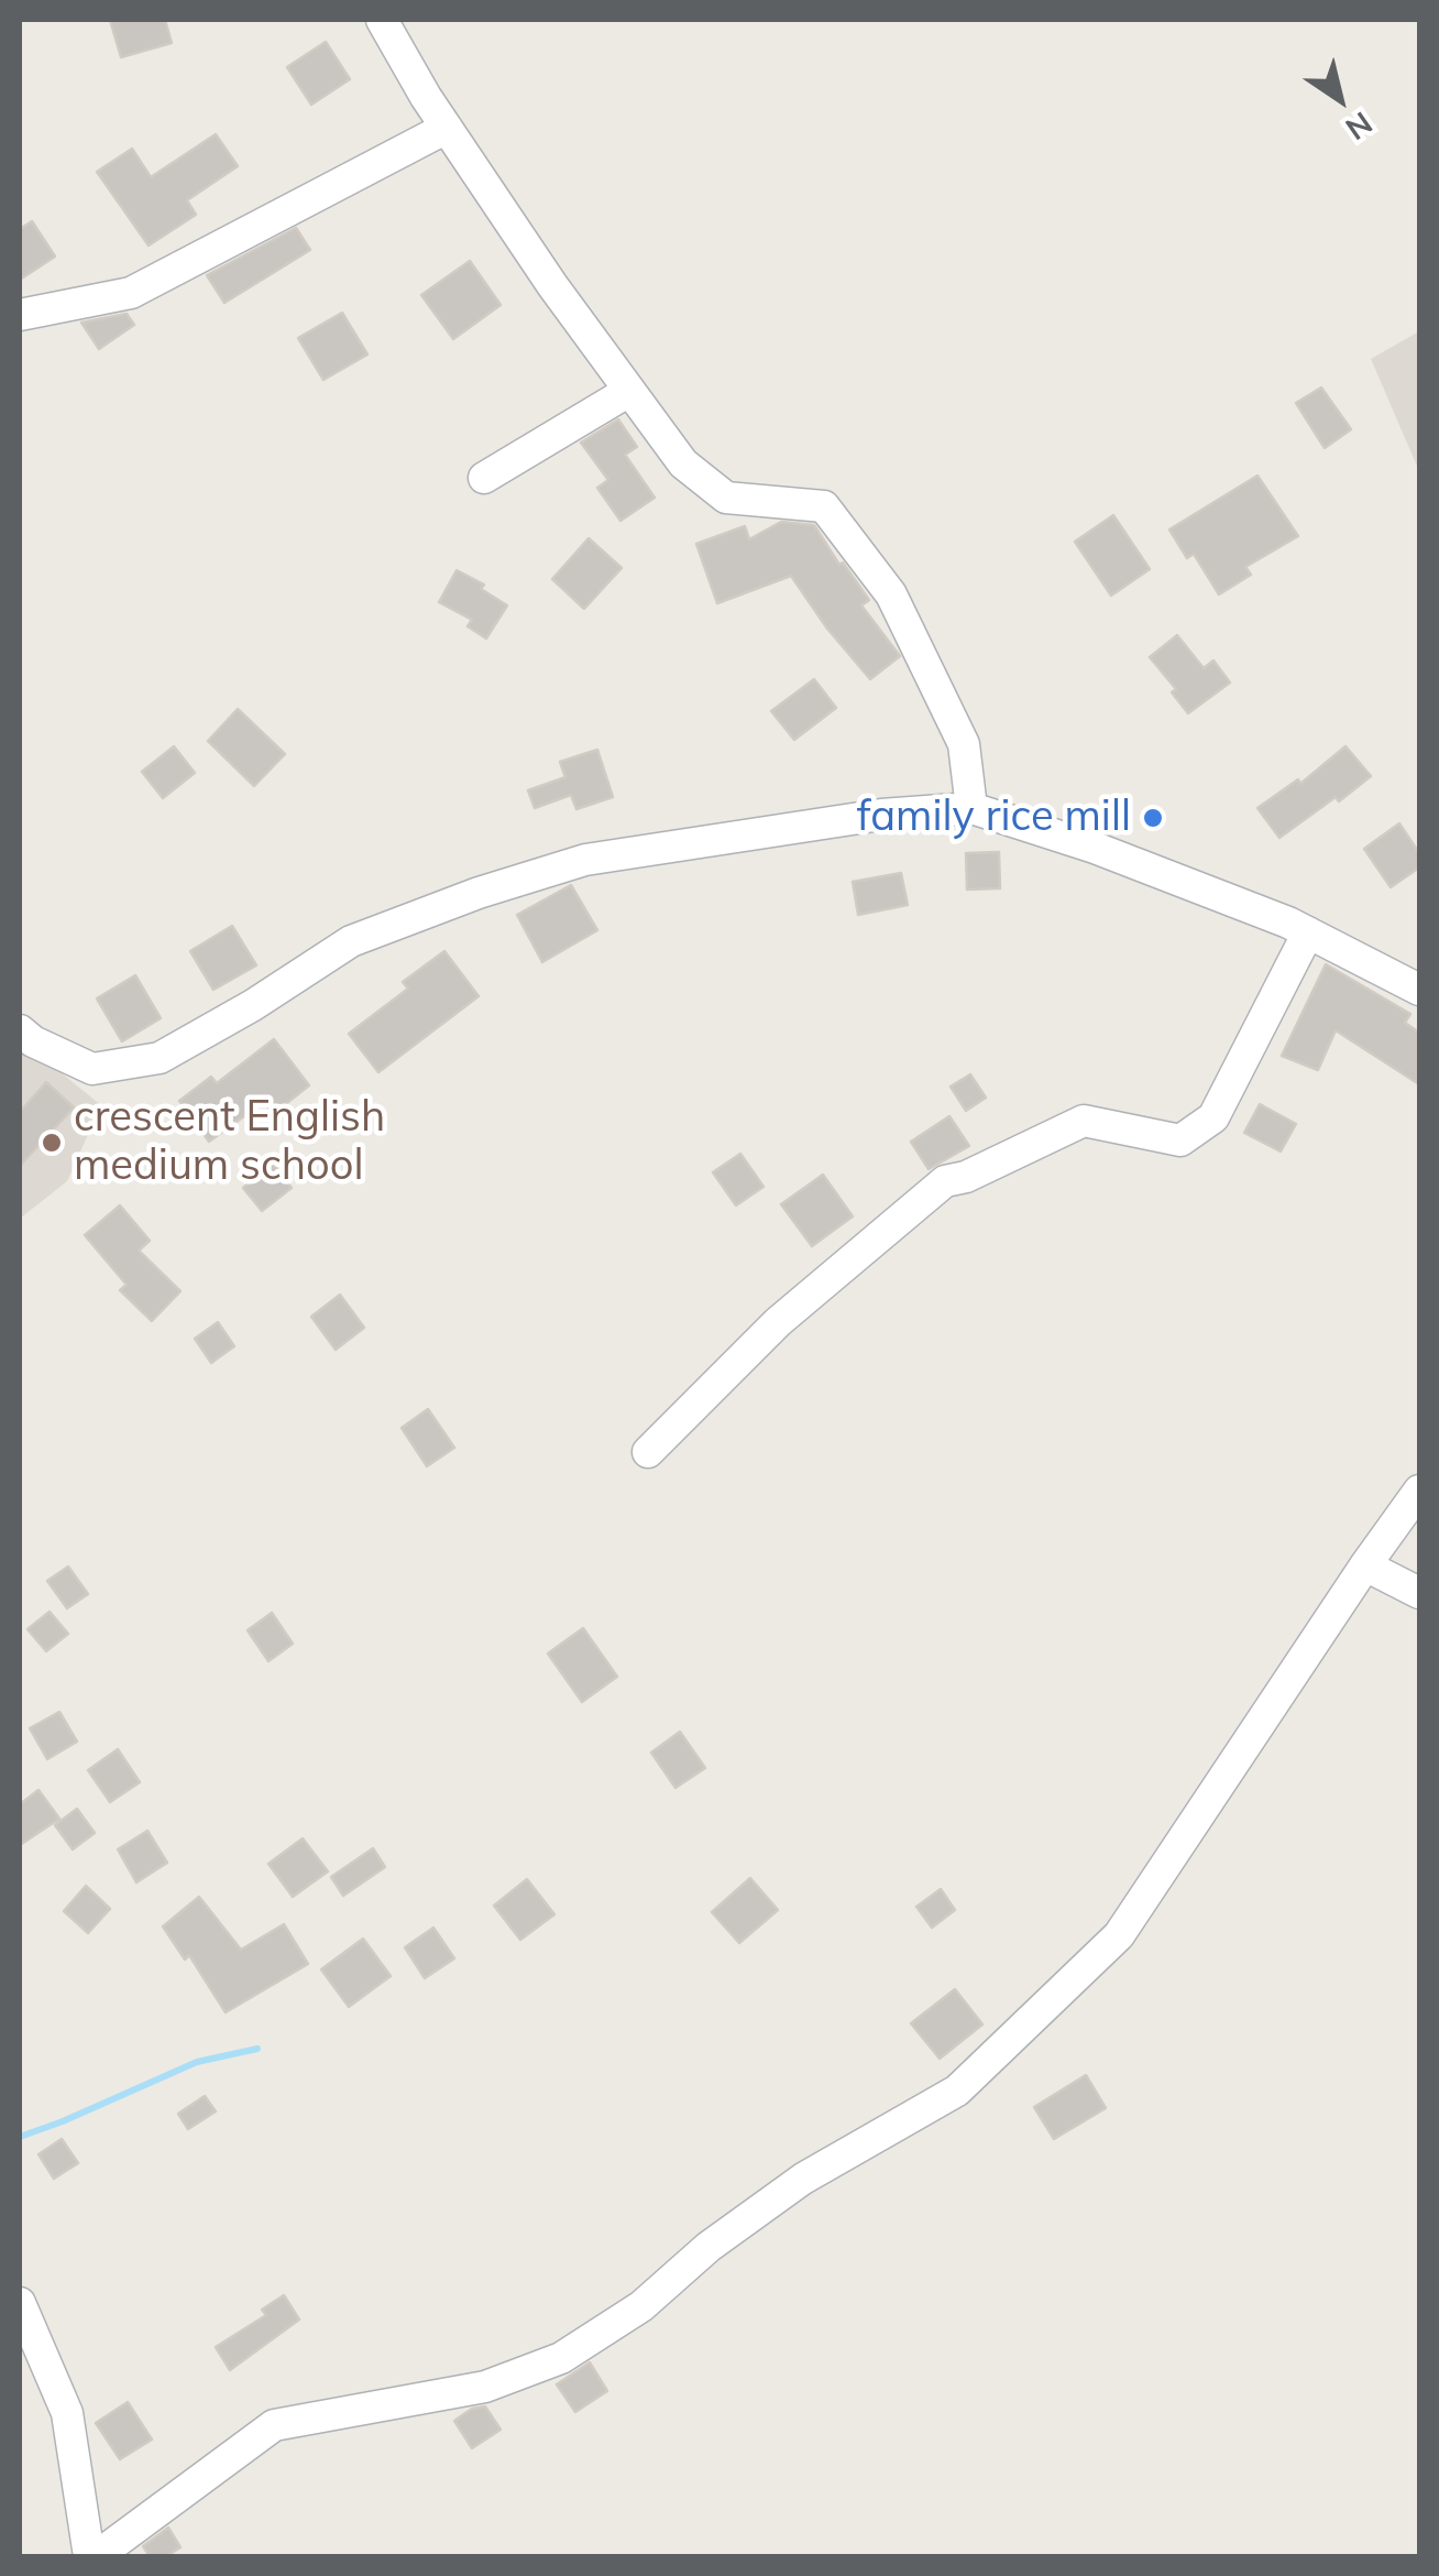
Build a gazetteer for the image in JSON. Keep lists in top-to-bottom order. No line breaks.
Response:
{"places":["family rice mill","crescent English medium school"],"north":"bottom right"}
